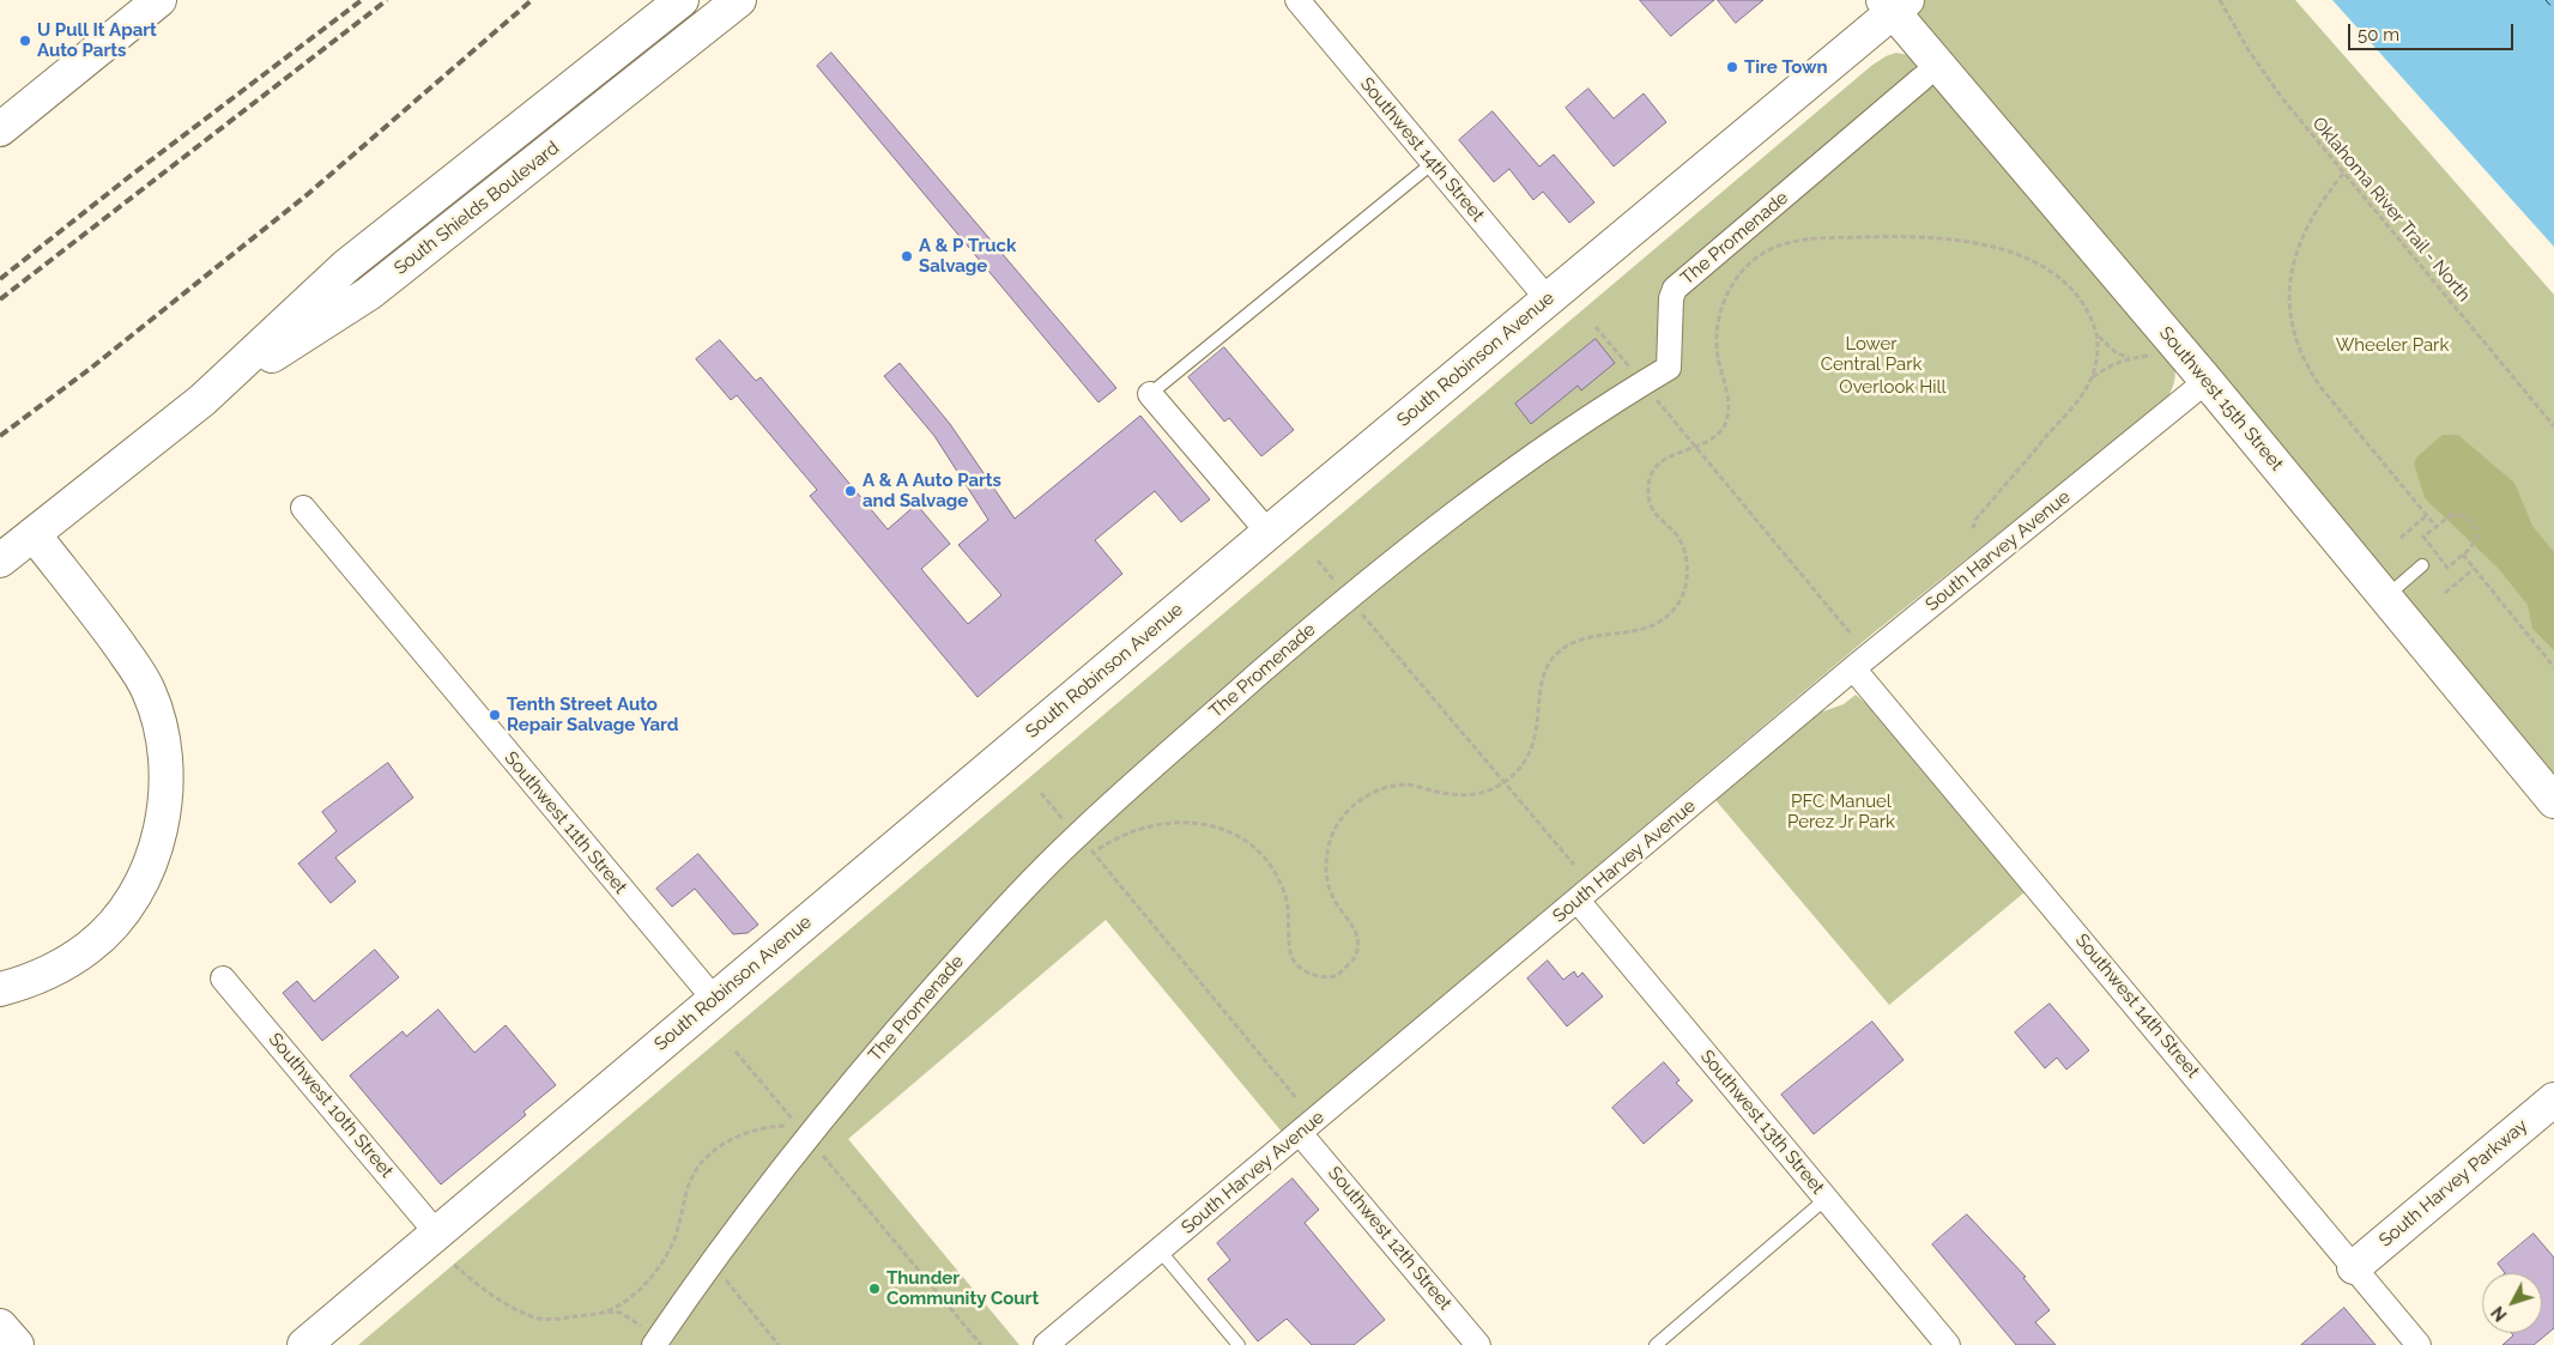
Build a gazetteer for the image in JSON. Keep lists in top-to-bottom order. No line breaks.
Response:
{"streets":{"main road":["South Shields Boulevard","South Robinson Avenue","Southwest 15th Street","South Harvey Parkway"],"street":["Southwest 14th Street","The Promenade","South Harvey Avenue","Southwest 11th Street","Southwest 10th Street","Southwest 13th Street","Southwest 12th Street"],"path":["Oklahoma River Trail - North"]},"crossings":[["Southwest 14th Street","South Robinson Avenue"],["Southwest 14th Street","South Harvey Avenue"],["Southwest 14th Street","South Harvey Parkway"],["South Robinson Avenue","Southwest 15th Street"],["South Robinson Avenue","Southwest 11th Street"],["South Robinson Avenue","Southwest 10th Street"],["Southwest 15th Street","South Harvey Avenue"],["South Harvey Avenue","Southwest 13th Street"],["South Harvey Avenue","Southwest 12th Street"]],"parks":["Lower Central Park","Wheeler Park","Overlook Hill","PFC Manuel Perez Jr Park"],"places":["U Pull It Apart Auto Parts","Tire Town","A & P Truck Salvage","A & A Auto Parts and Salvage","Tenth Street Auto Repair Salvage Yard","Thunder Community Court"],"scale_bar":"50 m","north":"bottom left"}
